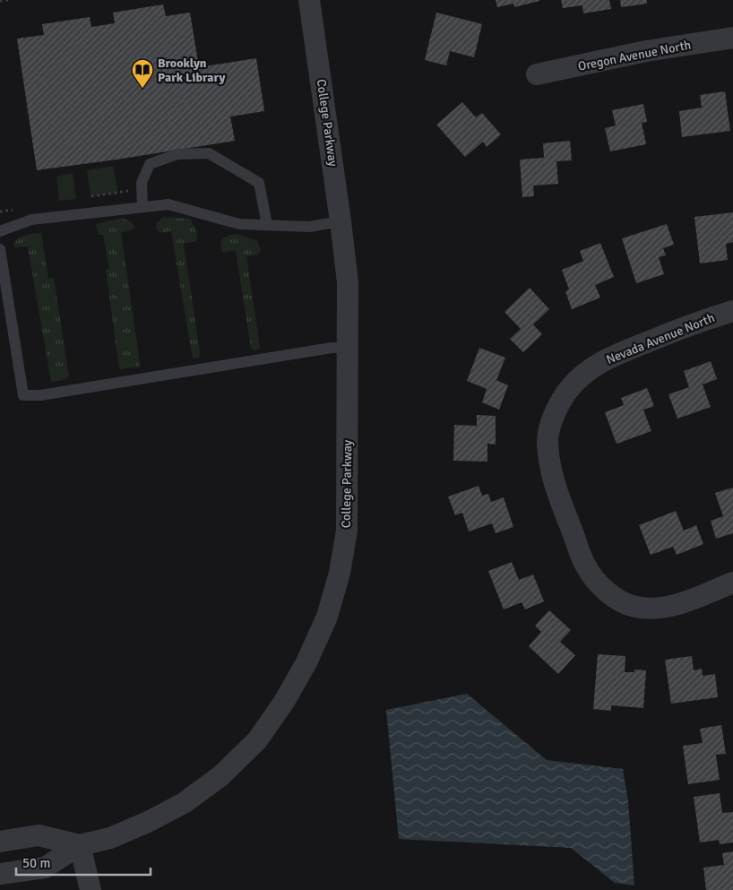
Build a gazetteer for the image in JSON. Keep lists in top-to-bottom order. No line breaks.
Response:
{"streets":{"street":["Oregon Avenue North","College Parkway","Nevada Avenue North"]},"places":{"library":["Brooklyn Park Library"]},"scale_bar":"50 m"}
